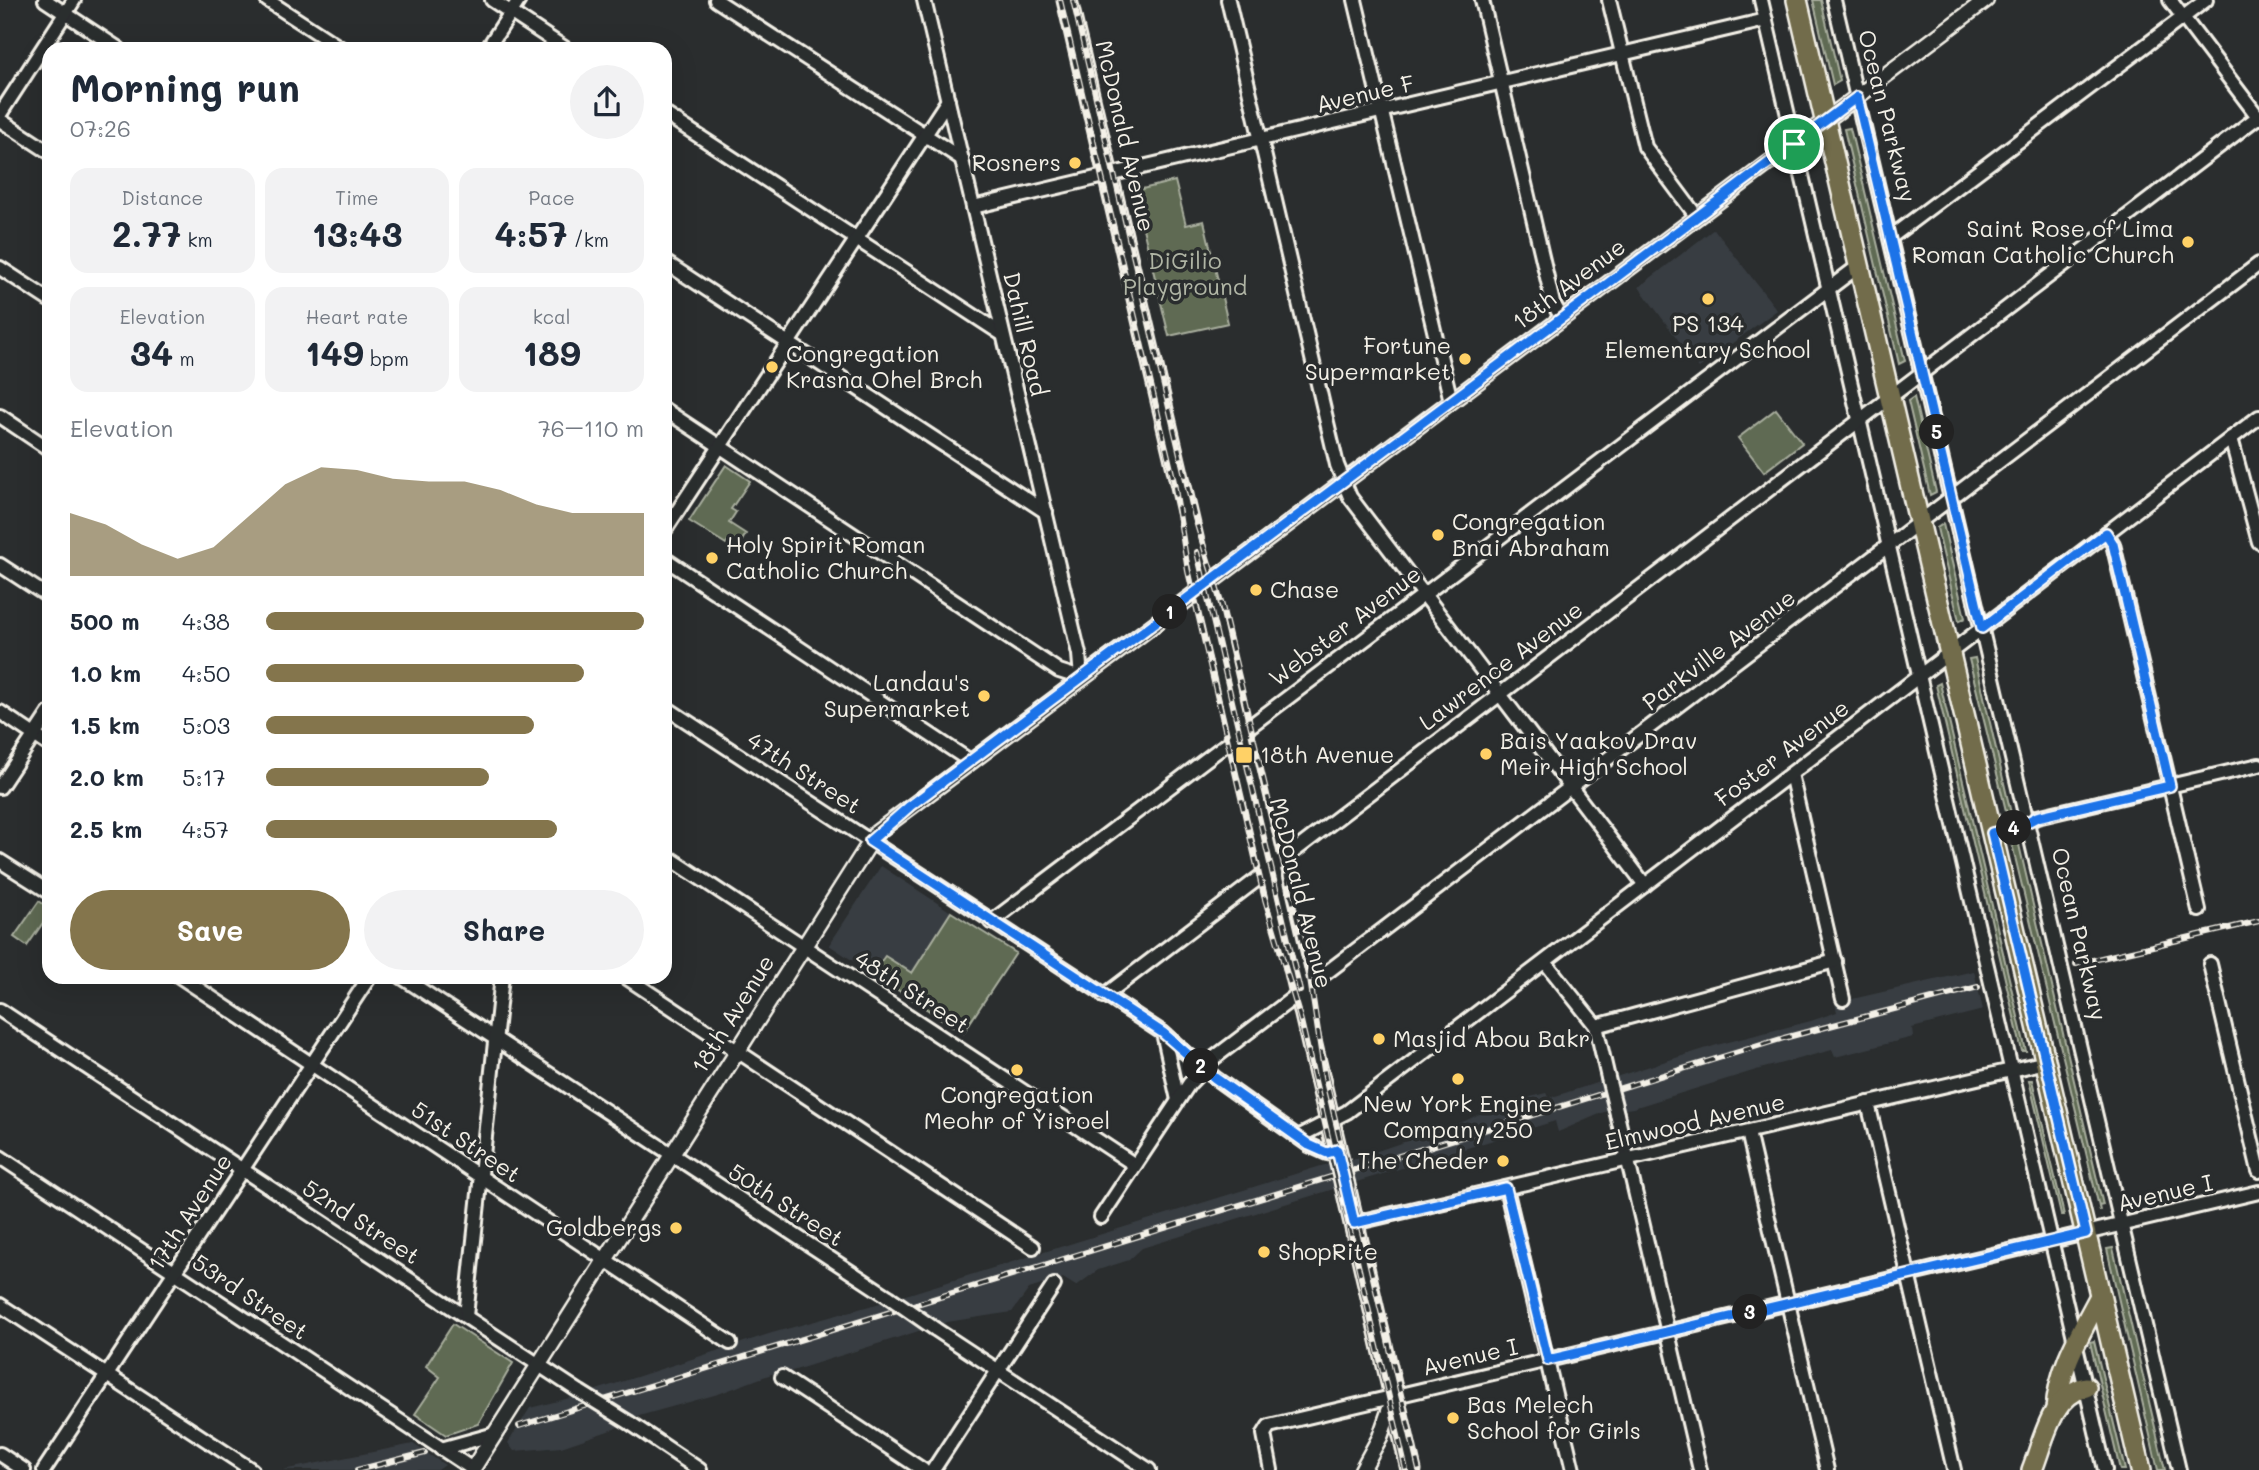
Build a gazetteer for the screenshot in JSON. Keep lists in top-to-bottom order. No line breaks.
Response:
{"streets":{"main road":["McDonald Avenue"],"street":["Avenue F","Ocean Parkway","18th Avenue","Dahill Road","Webster Avenue","Parkville Avenue","Lawrence Avenue","Foster Avenue","47th Street","48th Street","Elmwood Avenue","51st Street","Avenue I","50th Street","17th Avenue","52nd Street","53rd Street"]},"crossings":[["Avenue F","McDonald Avenue"],["Avenue F","Dahill Road"],["Ocean Parkway","18th Avenue"],["Ocean Parkway","Parkville Avenue"],["Ocean Parkway","Lawrence Avenue"],["Ocean Parkway","Foster Avenue"],["Ocean Parkway","Avenue I"],["McDonald Avenue","18th Avenue"],["McDonald Avenue","Webster Avenue"],["McDonald Avenue","Parkville Avenue"],["McDonald Avenue","Lawrence Avenue"],["McDonald Avenue","Foster Avenue"],["McDonald Avenue","47th Street"],["McDonald Avenue","Elmwood Avenue"],["McDonald Avenue","Avenue I"],["18th Avenue","Dahill Road"],["18th Avenue","47th Street"],["18th Avenue","48th Street"],["18th Avenue","51st Street"],["18th Avenue","50th Street"],["18th Avenue","52nd Street"],["18th Avenue","53rd Street"],["Webster Avenue","47th Street"],["Parkville Avenue","47th Street"],["Parkville Avenue","48th Street"],["Lawrence Avenue","47th Street"],["51st Street","17th Avenue"],["17th Avenue","52nd Street"],["17th Avenue","53rd Street"]],"parks":["DiGilio Playground"],"places":{"other":["Rosners","Saint Rose of Lima Roman Catholic Church","PS 134 Elementary School","Fortune Supermarket","Congregation Krasna Ohel Brch","Congregation Bnai Abraham","Holy Spirit Roman Catholic Church","Chase","Landau's Supermarket","Bais Yaakov Drav Meir High School","Masjid Abou Bakr","Congregation Meohr of Yisroel","New York Engine Company 250","The Cheder","Goldbergs","ShopRite","Bas Melech School for Girls"],"transit":["18th Avenue"]},"page":{"heading":["Morning run","07:26"],"stats":[["Distance","2.77 km"],["Time","13:43"],["Pace","4:57 /km"],["Elevation","34 m"],["Heart rate","149 bpm"],["kcal","189"]],"chart":["Elevation","76–110 m"],"pins":["5","1","4","2","3"],"list":[{"name":"500 m","note":"4:38"},{"name":"1.0 km","note":"4:50"},{"name":"1.5 km","note":"5:03"},{"name":"2.0 km","note":"5:17"},{"name":"2.5 km","note":"4:57"}],"buttons":["Save","Share"]}}
